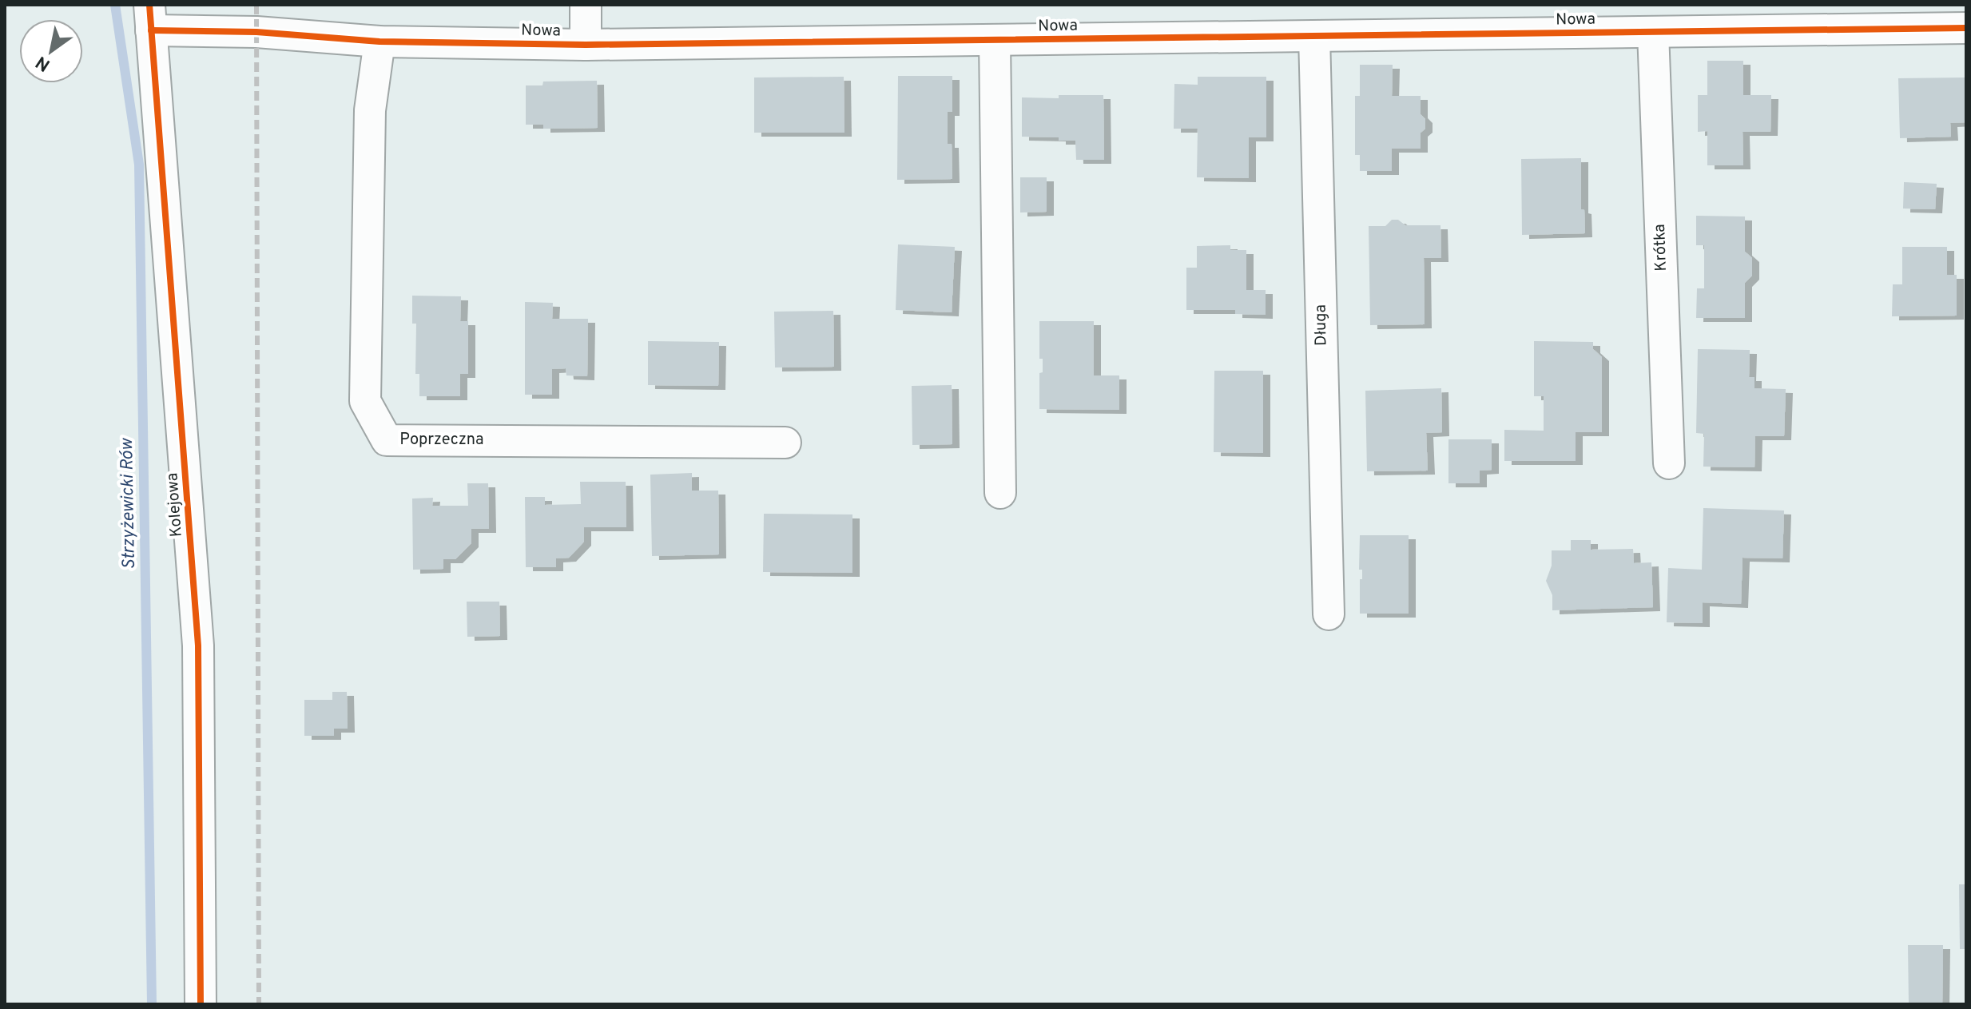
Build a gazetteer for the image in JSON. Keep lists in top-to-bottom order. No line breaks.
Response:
{"streets":{"street":["Nowa","Krótka","Długa","Poprzeczna","Kolejowa"]},"crossings":[["Nowa","Krótka"],["Nowa","Długa"],["Nowa","Poprzeczna"],["Nowa","Kolejowa"]],"water":["Strzyżewicki Rów"],"north":"bottom left"}
